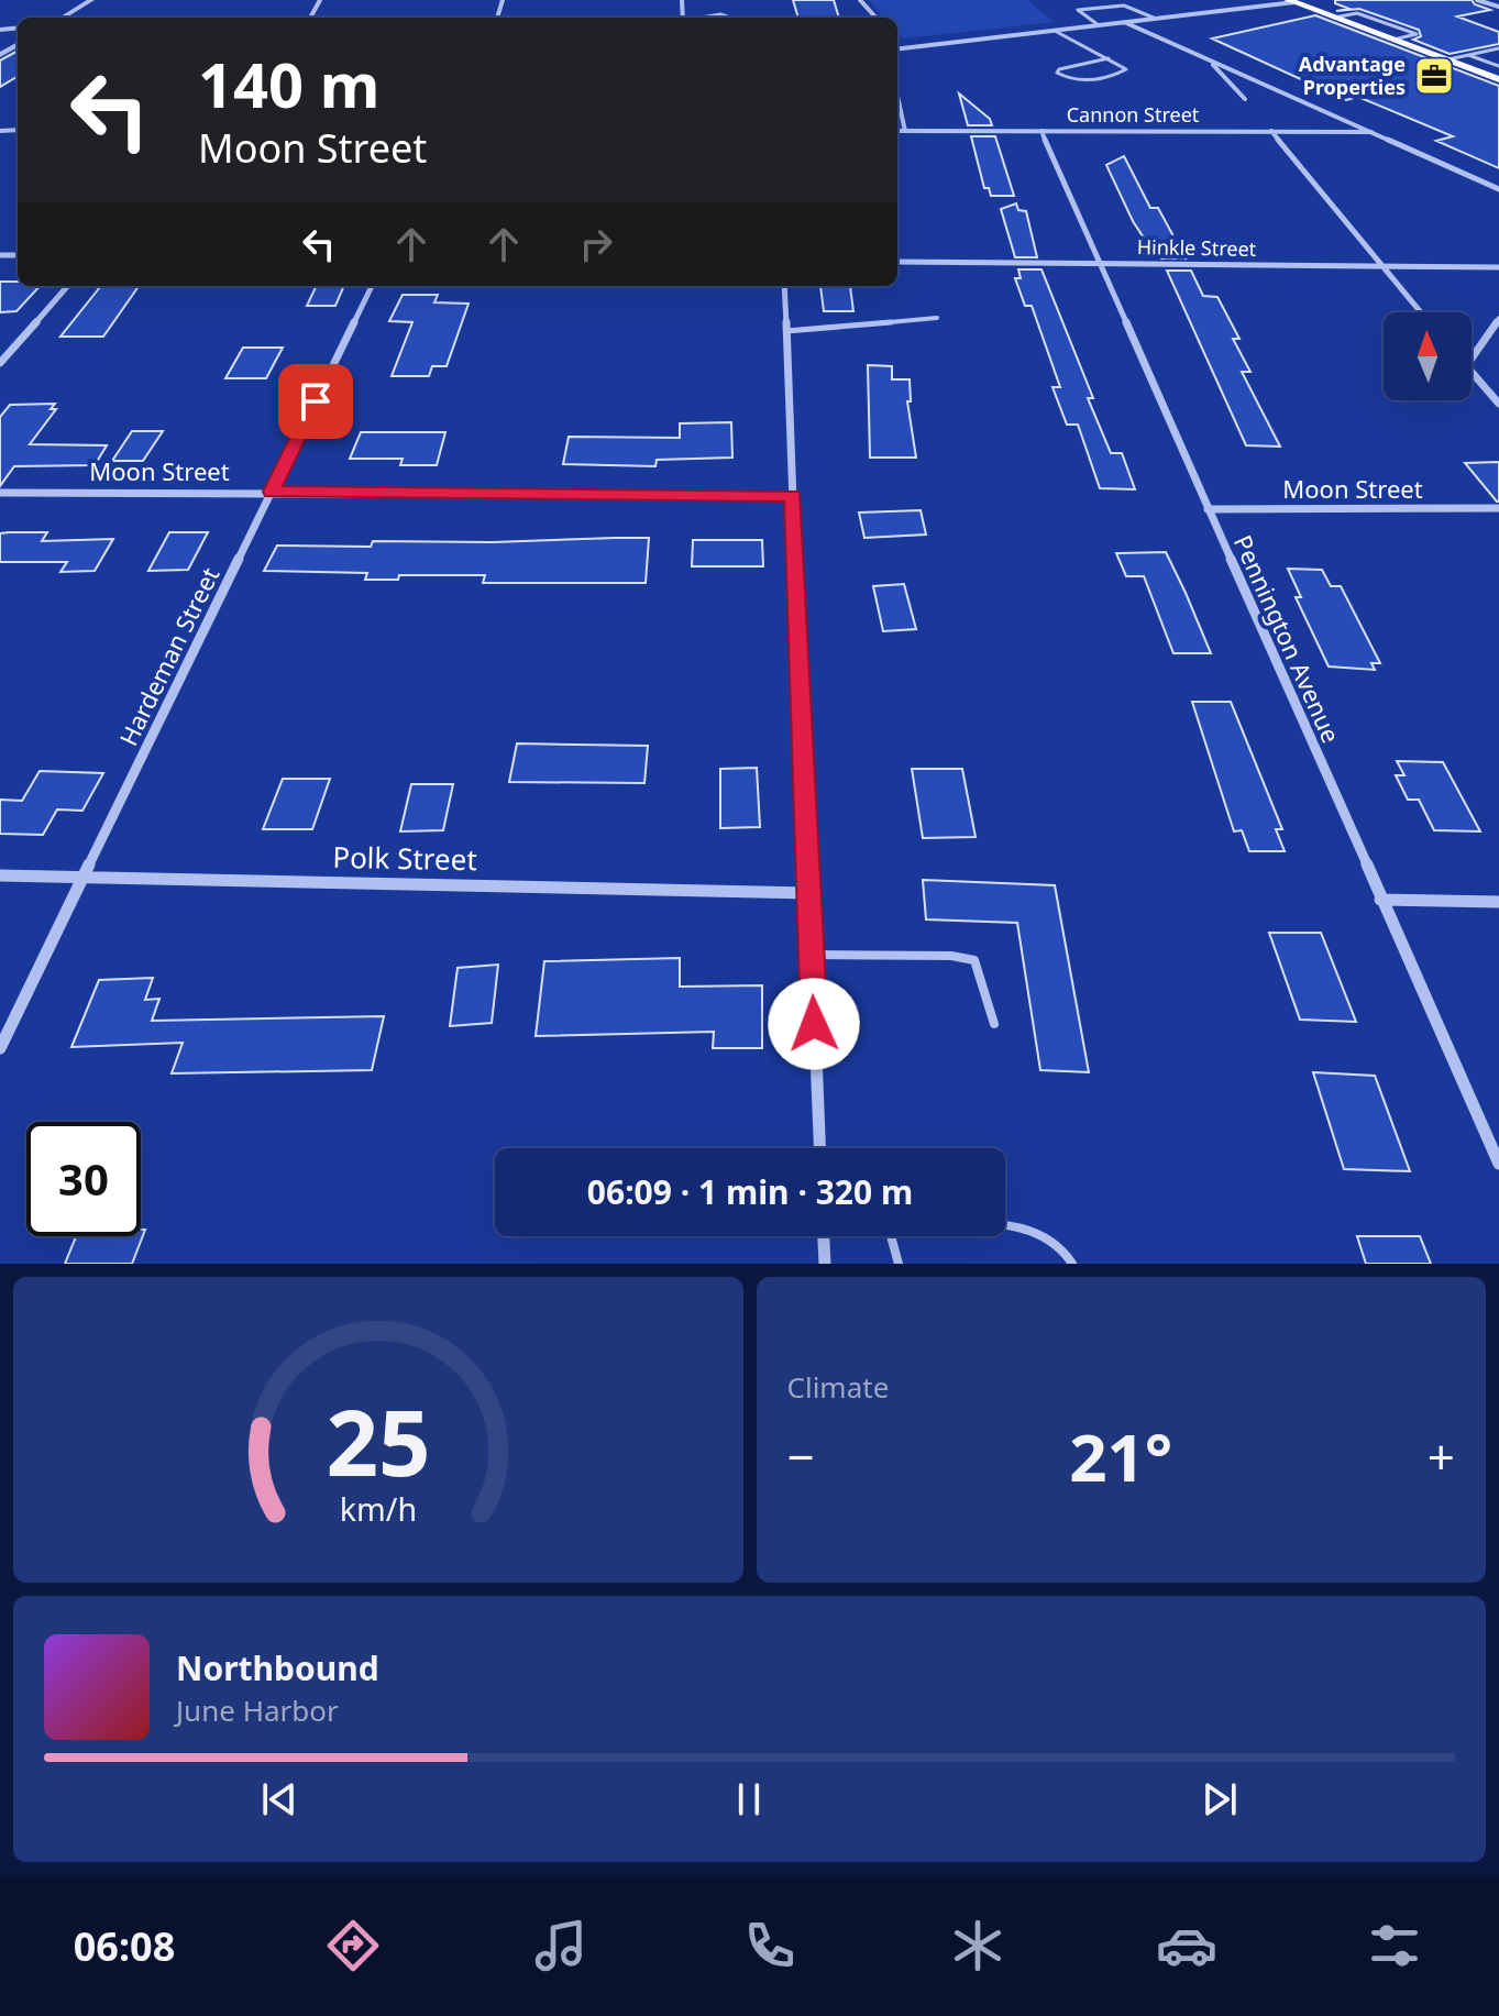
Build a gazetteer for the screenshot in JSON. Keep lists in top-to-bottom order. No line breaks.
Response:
{"streets":{"street":["Cannon Street","Hinkle Street","Moon Street","Pennington Avenue","Hardeman Street","Polk Street"]},"crossings":[["Cannon Street","Pennington Avenue"],["Hinkle Street","Pennington Avenue"],["Moon Street","Pennington Avenue"],["Moon Street","Hardeman Street"],["Hardeman Street","Polk Street"]],"places":{"office":["Advantage Properties"]},"north":"top","page":{"turn":["140 m","Moon Street"],"limit":"30","trip":"06:09 · 1 min · 320 m","tile":"Climate","heat":["−","21°","+"],"song":["Northbound","June Harbor"],"tabs":"06:08","gauge":["25","km/h"]}}
